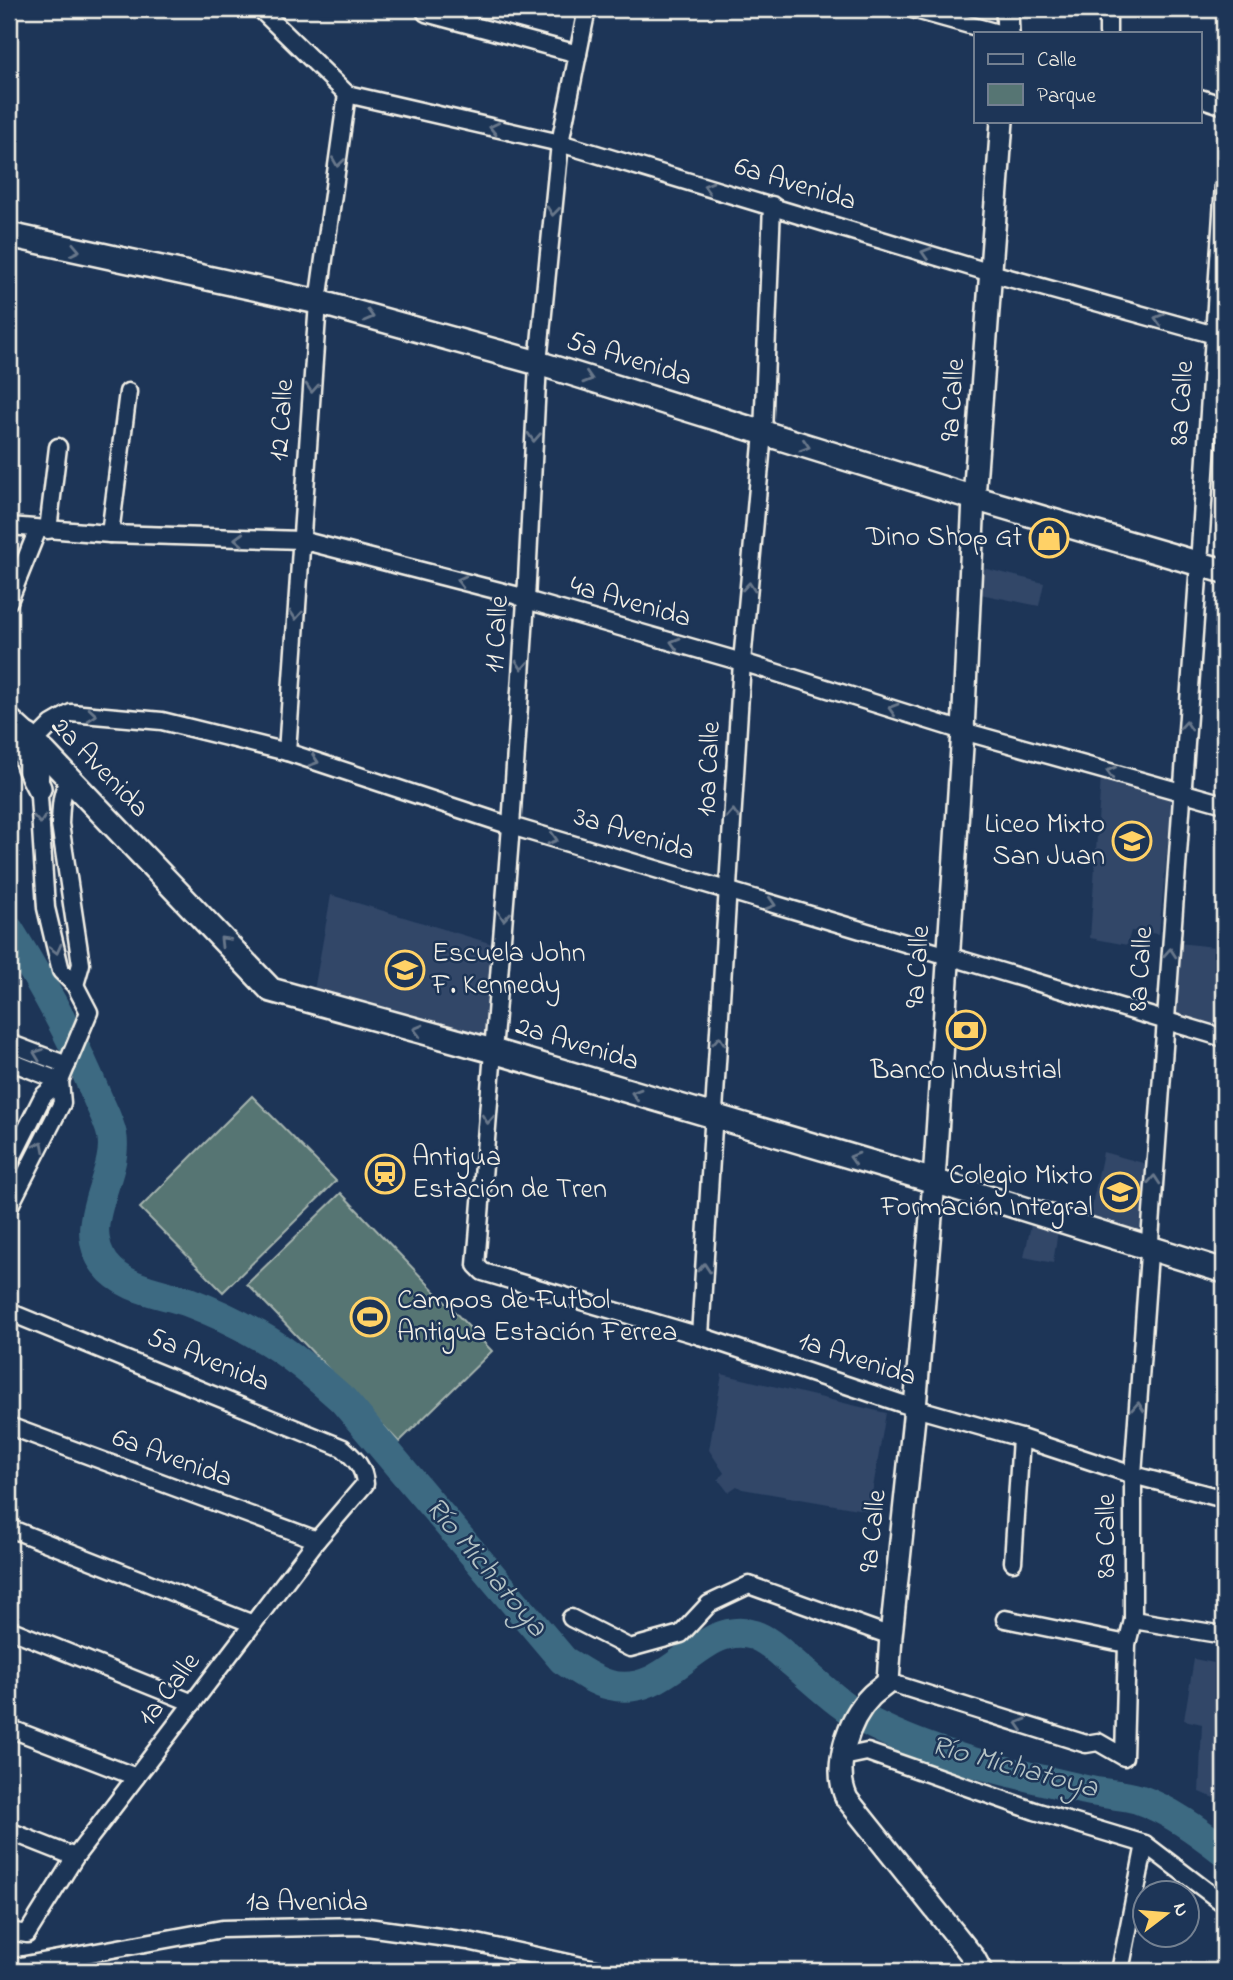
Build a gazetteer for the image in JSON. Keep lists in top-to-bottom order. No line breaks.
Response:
{"streets":{"main road":["5a Avenida","2a Avenida"],"street":["6a Avenida","9a Calle","8a Calle","12 Calle","4a Avenida","11 Calle","10a Calle","3a Avenida","1a Avenida","1a Calle"]},"crossings":[["6a Avenida","9a Calle"],["6a Avenida","8a Calle"],["6a Avenida","12 Calle"],["6a Avenida","11 Calle"],["6a Avenida","10a Calle"],["6a Avenida","1a Calle"],["5a Avenida","9a Calle"],["5a Avenida","8a Calle"],["5a Avenida","12 Calle"],["5a Avenida","11 Calle"],["5a Avenida","10a Calle"],["5a Avenida","1a Calle"],["9a Calle","8a Calle"],["9a Calle","4a Avenida"],["9a Calle","2a Avenida"],["9a Calle","3a Avenida"],["9a Calle","1a Avenida"],["8a Calle","4a Avenida"],["8a Calle","2a Avenida"],["8a Calle","3a Avenida"],["8a Calle","1a Avenida"],["12 Calle","4a Avenida"],["12 Calle","3a Avenida"],["4a Avenida","11 Calle"],["4a Avenida","10a Calle"],["11 Calle","2a Avenida"],["11 Calle","3a Avenida"],["11 Calle","1a Avenida"],["2a Avenida","10a Calle"],["2a Avenida","3a Avenida"],["10a Calle","3a Avenida"],["10a Calle","1a Avenida"]],"one_way":["6a Avenida","5a Avenida","12 Calle","4a Avenida","11 Calle","2a Avenida","10a Calle","3a Avenida"],"water":["Río Michatoya"],"places":{"shop":["Dino Shop Gt"],"school or university":["Liceo Mixto San Juan","Escuela John F. Kennedy","Colegio Mixto Formación Integral"],"bank":["Banco Industrial"],"station":["Antigua Estación de Tren"],"sports":["Campos de Futbol Antigua Estación Ferrea"]},"legend":["Calle","Parque"],"north":"right"}
